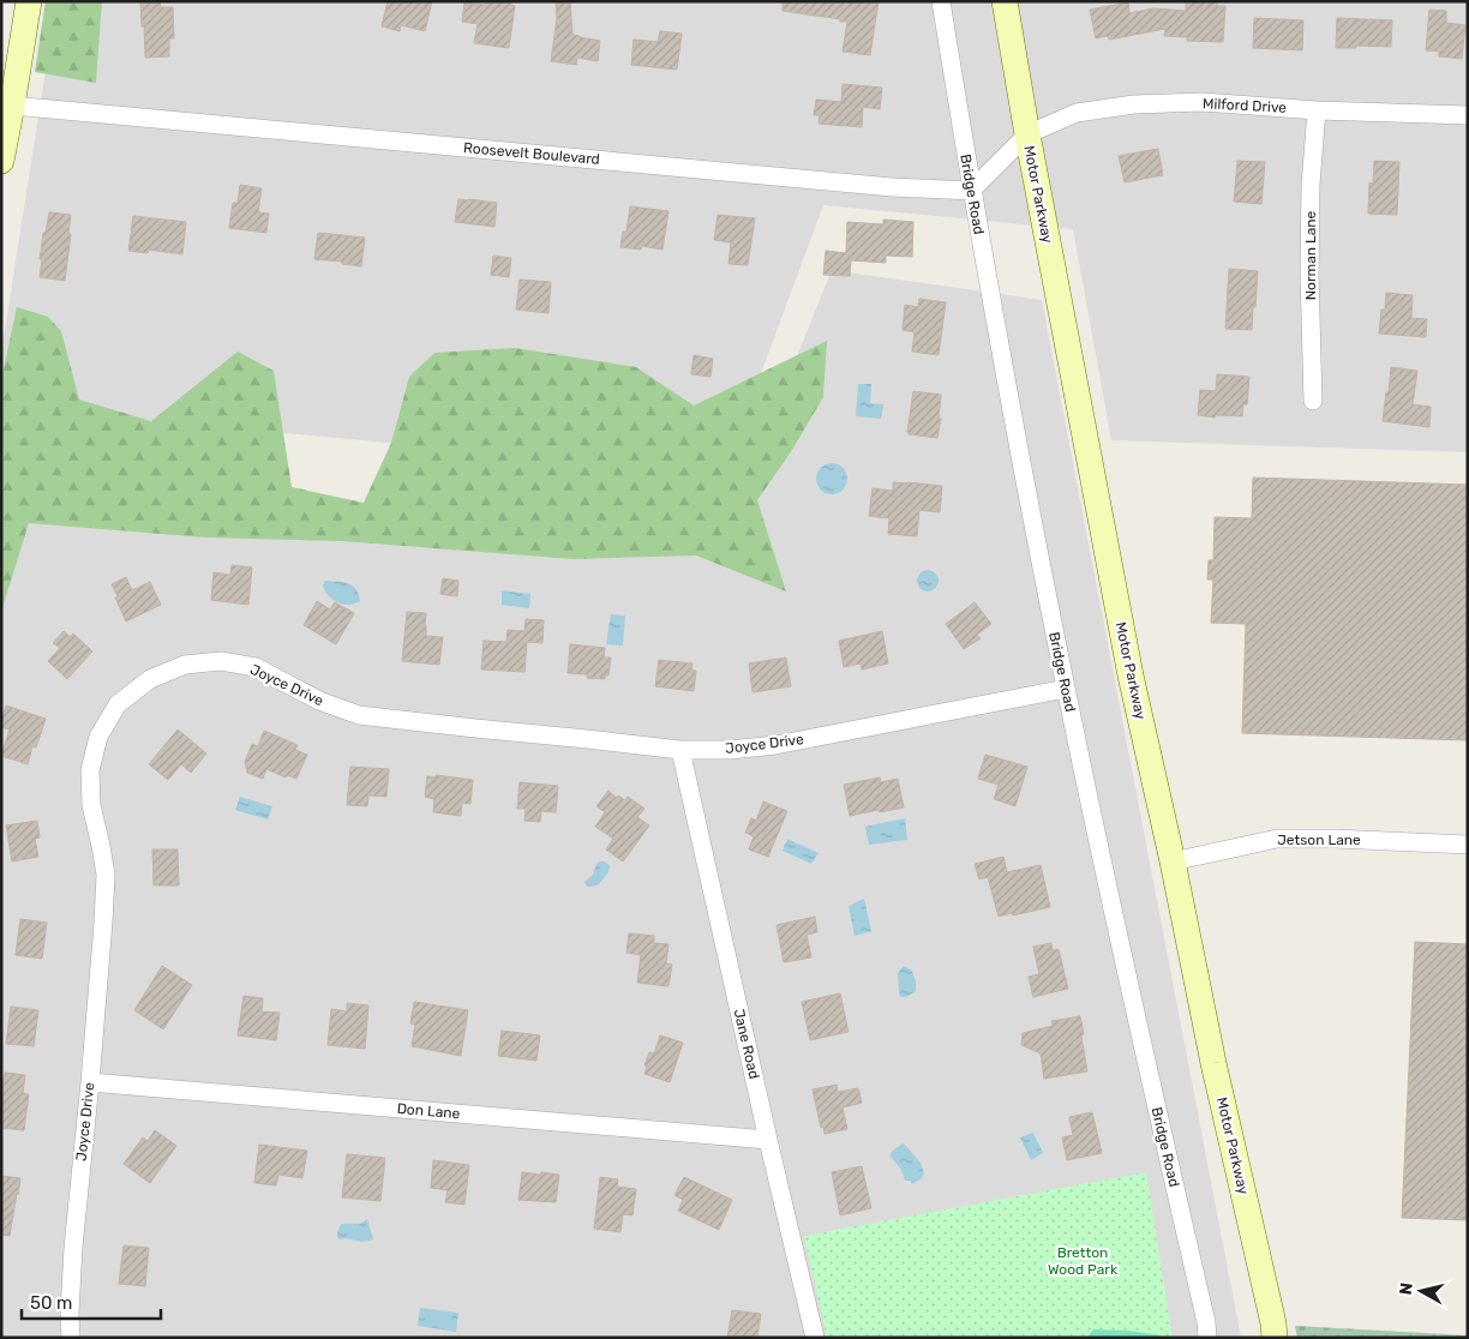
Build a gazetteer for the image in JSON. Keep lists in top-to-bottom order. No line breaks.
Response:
{"streets":{"main road":["Motor Parkway"],"street":["Milford Drive","Roosevelt Boulevard","Bridge Road","Norman Lane","Joyce Drive","Jetson Lane","Jane Road","Don Lane"]},"crossings":[["Milford Drive","Motor Parkway"],["Milford Drive","Norman Lane"],["Roosevelt Boulevard","Bridge Road"],["Bridge Road","Joyce Drive"],["Motor Parkway","Jetson Lane"],["Joyce Drive","Jane Road"],["Joyce Drive","Don Lane"],["Jane Road","Don Lane"]],"parks":["Bretton Wood Park"],"scale_bar":"50 m","north":"left"}
